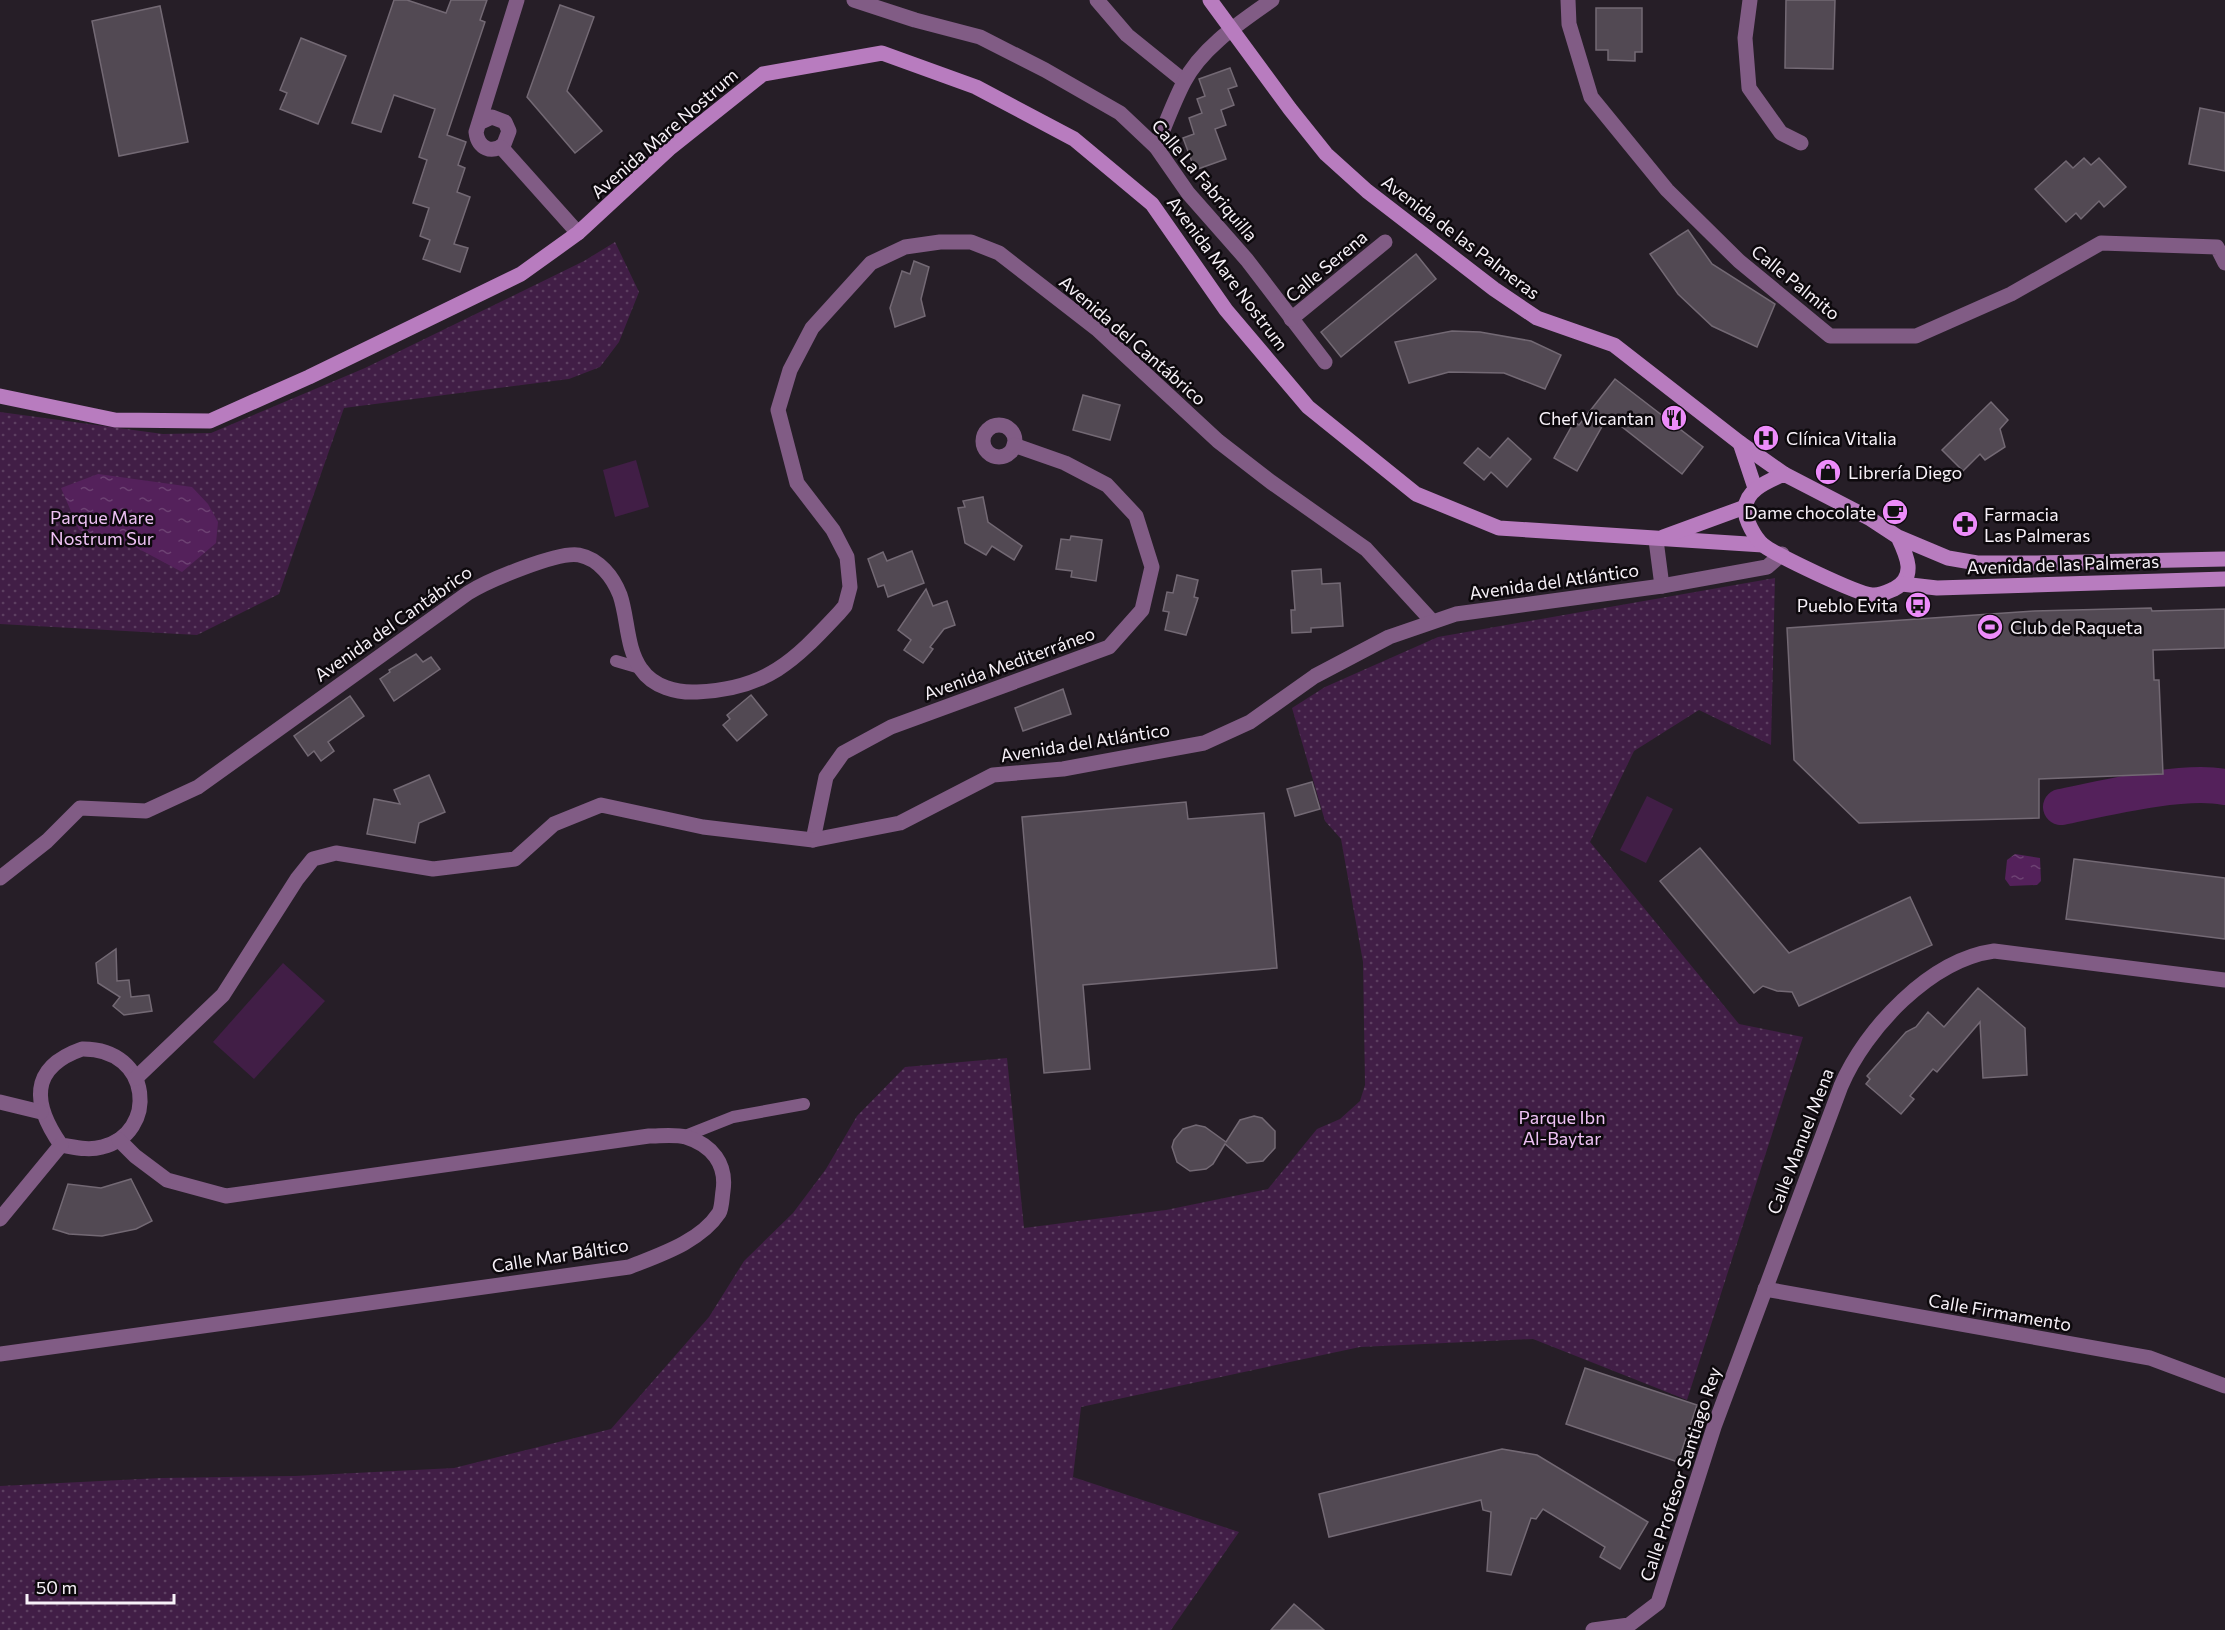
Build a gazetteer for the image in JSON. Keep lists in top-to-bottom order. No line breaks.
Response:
{"streets":{"street":["Avenida Mare Nostrum","Calle La Fabriquilla","Avenida de las Palmeras","Calle Serena","Calle Palmito","Avenida del Cantábrico","Avenida del Atlántico","Avenida Mediterráneo","Calle Manuel Mena","Calle Mar Báltico","Calle Firmamento","Calle Profesor Santiago Rey"]},"crossings":[["Calle La Fabriquilla","Calle Serena"],["Avenida del Cantábrico","Avenida del Atlántico"],["Avenida del Atlántico","Avenida Mediterráneo"],["Avenida del Atlántico","Calle Mar Báltico"],["Calle Manuel Mena","Calle Firmamento"],["Calle Manuel Mena","Calle Profesor Santiago Rey"],["Calle Firmamento","Calle Profesor Santiago Rey"]],"parks":["Parque Mare Nostrum Sur","Parque Ibn Al-Baytar"],"places":{"restaurant":["Chef Vicantan"],"hospital":["Clínica Vitalia"],"shop":["Librería Diego"],"cafe":["Dame chocolate"],"pharmacy":["Farmacia Las Palmeras"],"bus stop":["Pueblo Evita"],"sports":["Club de Raqueta"]},"scale_bar":"50 m"}
